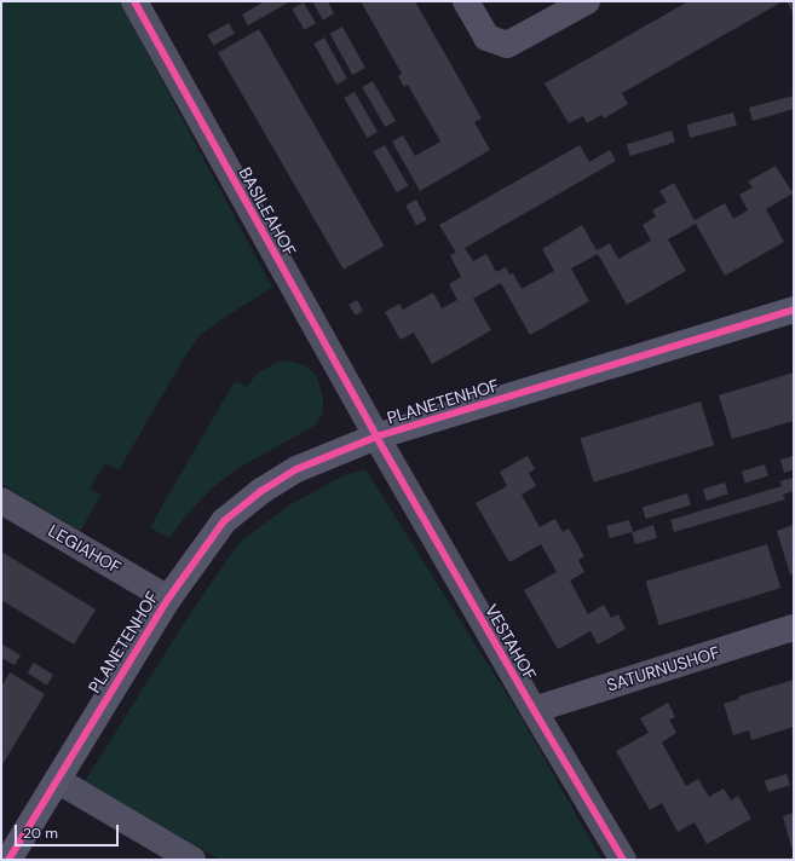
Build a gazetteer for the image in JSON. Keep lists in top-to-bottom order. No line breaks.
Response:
{"streets":{"street":["BASILEAHOF","PLANETENHOF","LEGIAHOF","VESTAHOF","SATURNUSHOF"]},"crossings":[["BASILEAHOF","PLANETENHOF"],["BASILEAHOF","VESTAHOF"],["PLANETENHOF","LEGIAHOF"],["PLANETENHOF","VESTAHOF"],["VESTAHOF","SATURNUSHOF"]],"scale_bar":"20 m"}
